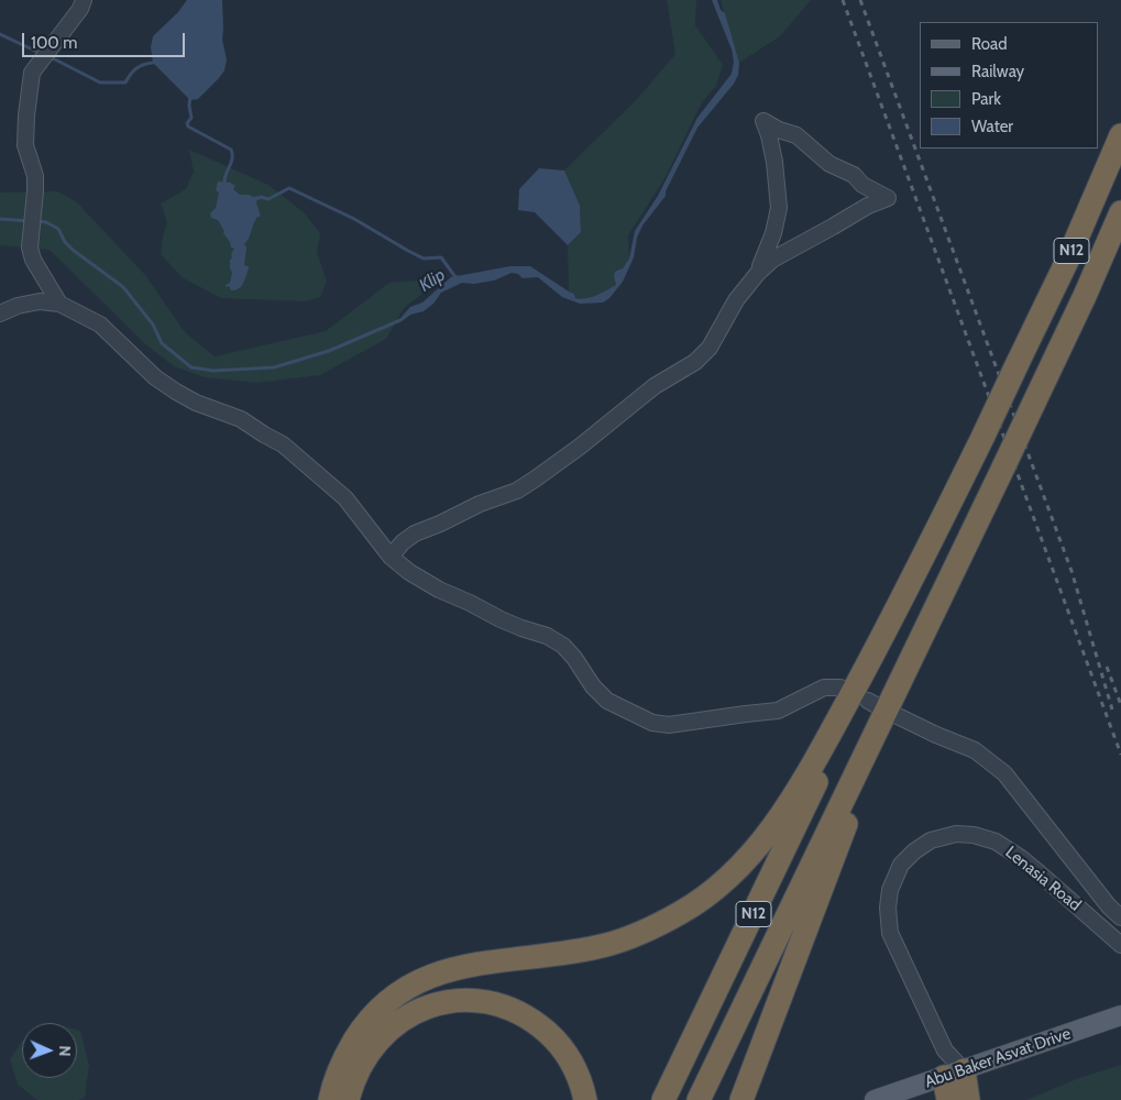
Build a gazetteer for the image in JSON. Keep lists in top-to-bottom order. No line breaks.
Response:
{"streets":{"highway":["N12"],"main road":["Abu Baker Asvat Drive"],"street":["Lenasia Road"]},"crossings":[["Lenasia Road","Abu Baker Asvat Drive"]],"water":["Klip"],"legend":["Road","Railway","Park","Water"],"scale_bar":"100 m","north":"right"}
